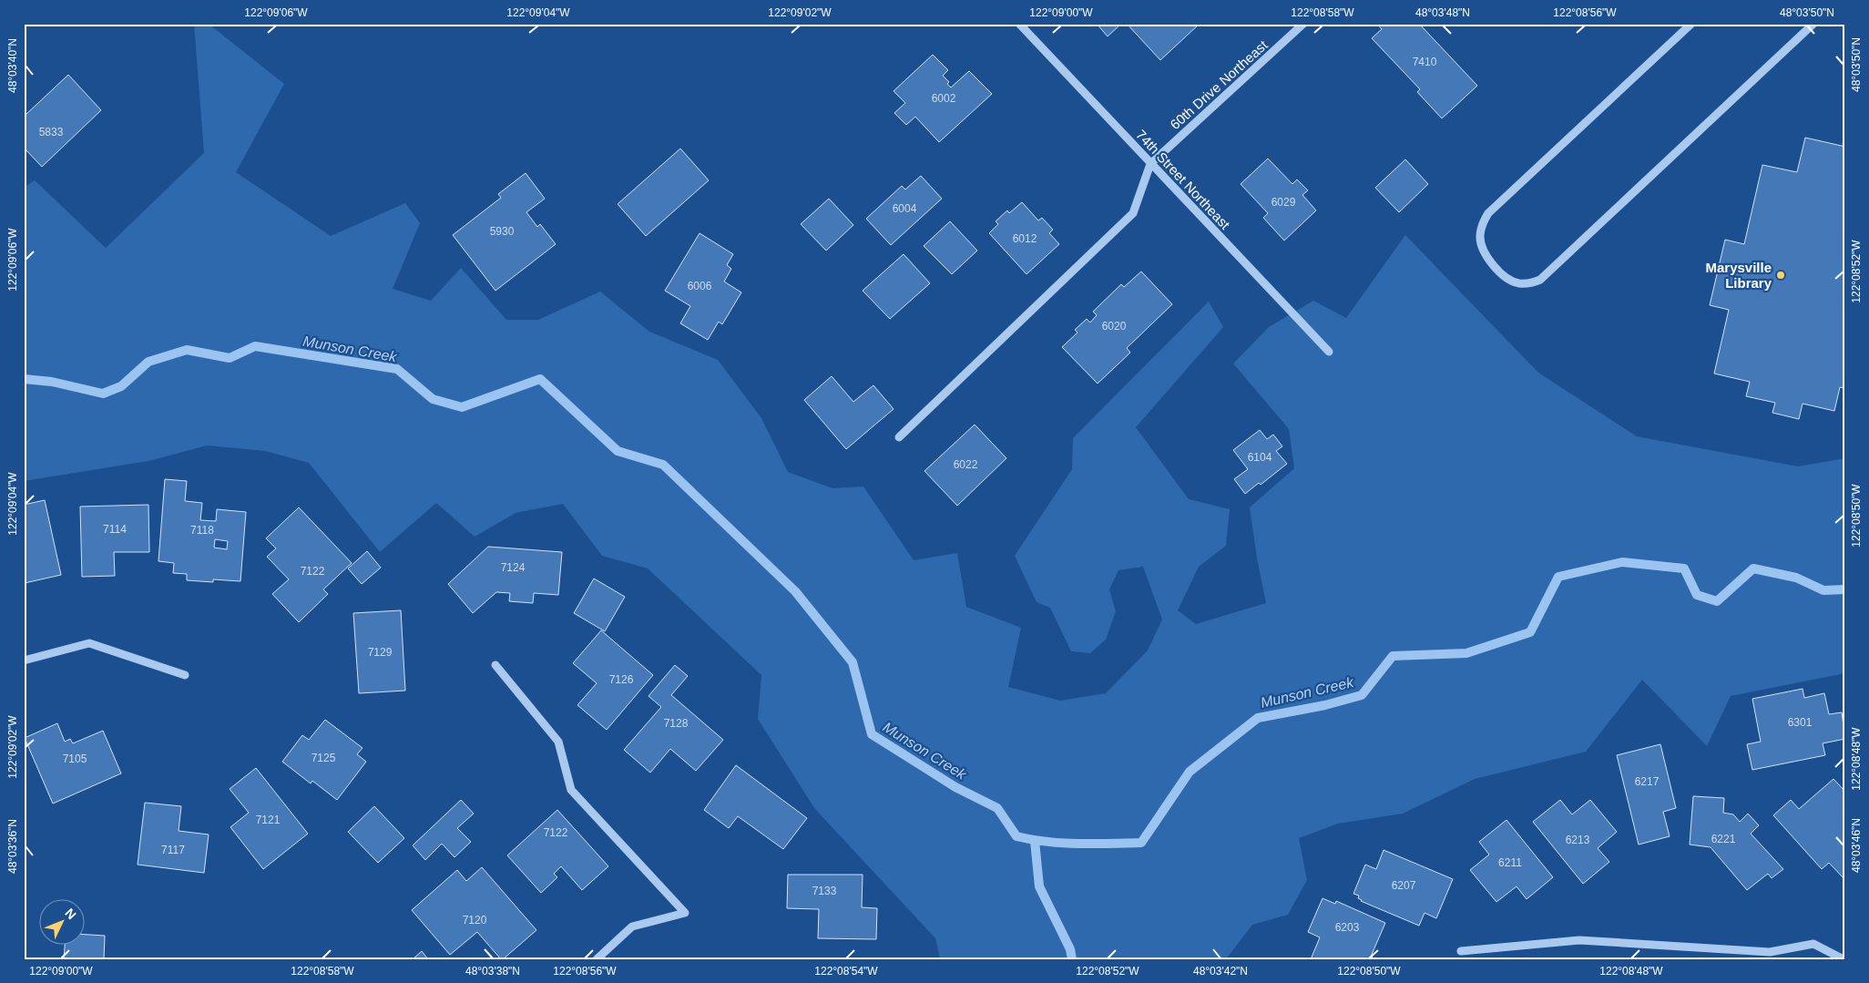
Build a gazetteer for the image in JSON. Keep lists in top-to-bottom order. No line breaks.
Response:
{"streets":{"street":["60th Drive Northeast","74th Street Northeast"]},"crossings":[["60th Drive Northeast","74th Street Northeast"]],"water":["Munson Creek"],"places":["Marysville Library"],"house_numbers":["7410","6002","5833","6029","6004","5930","6012","6006","6020","6104","6022","7114","7118","7124","7122","7129","7126","6301","7128","7125","7105","6217","7121","7122","6221","6213","7117","6211","6207","7133","7120","6203"],"north":"top right","coordinates":["122°09'06\"W","122°09'04\"W","122°09'02\"W","122°09'00\"W","122°08'58\"W","48°03'48\"N","122°08'56\"W","48°03'50\"N","48°03'40\"N","122°08'52\"W","122°08'50\"W","122°08'48\"W","48°03'46\"N","48°03'36\"N","48°03'38\"N","122°08'54\"W","48°03'42\"N"]}
